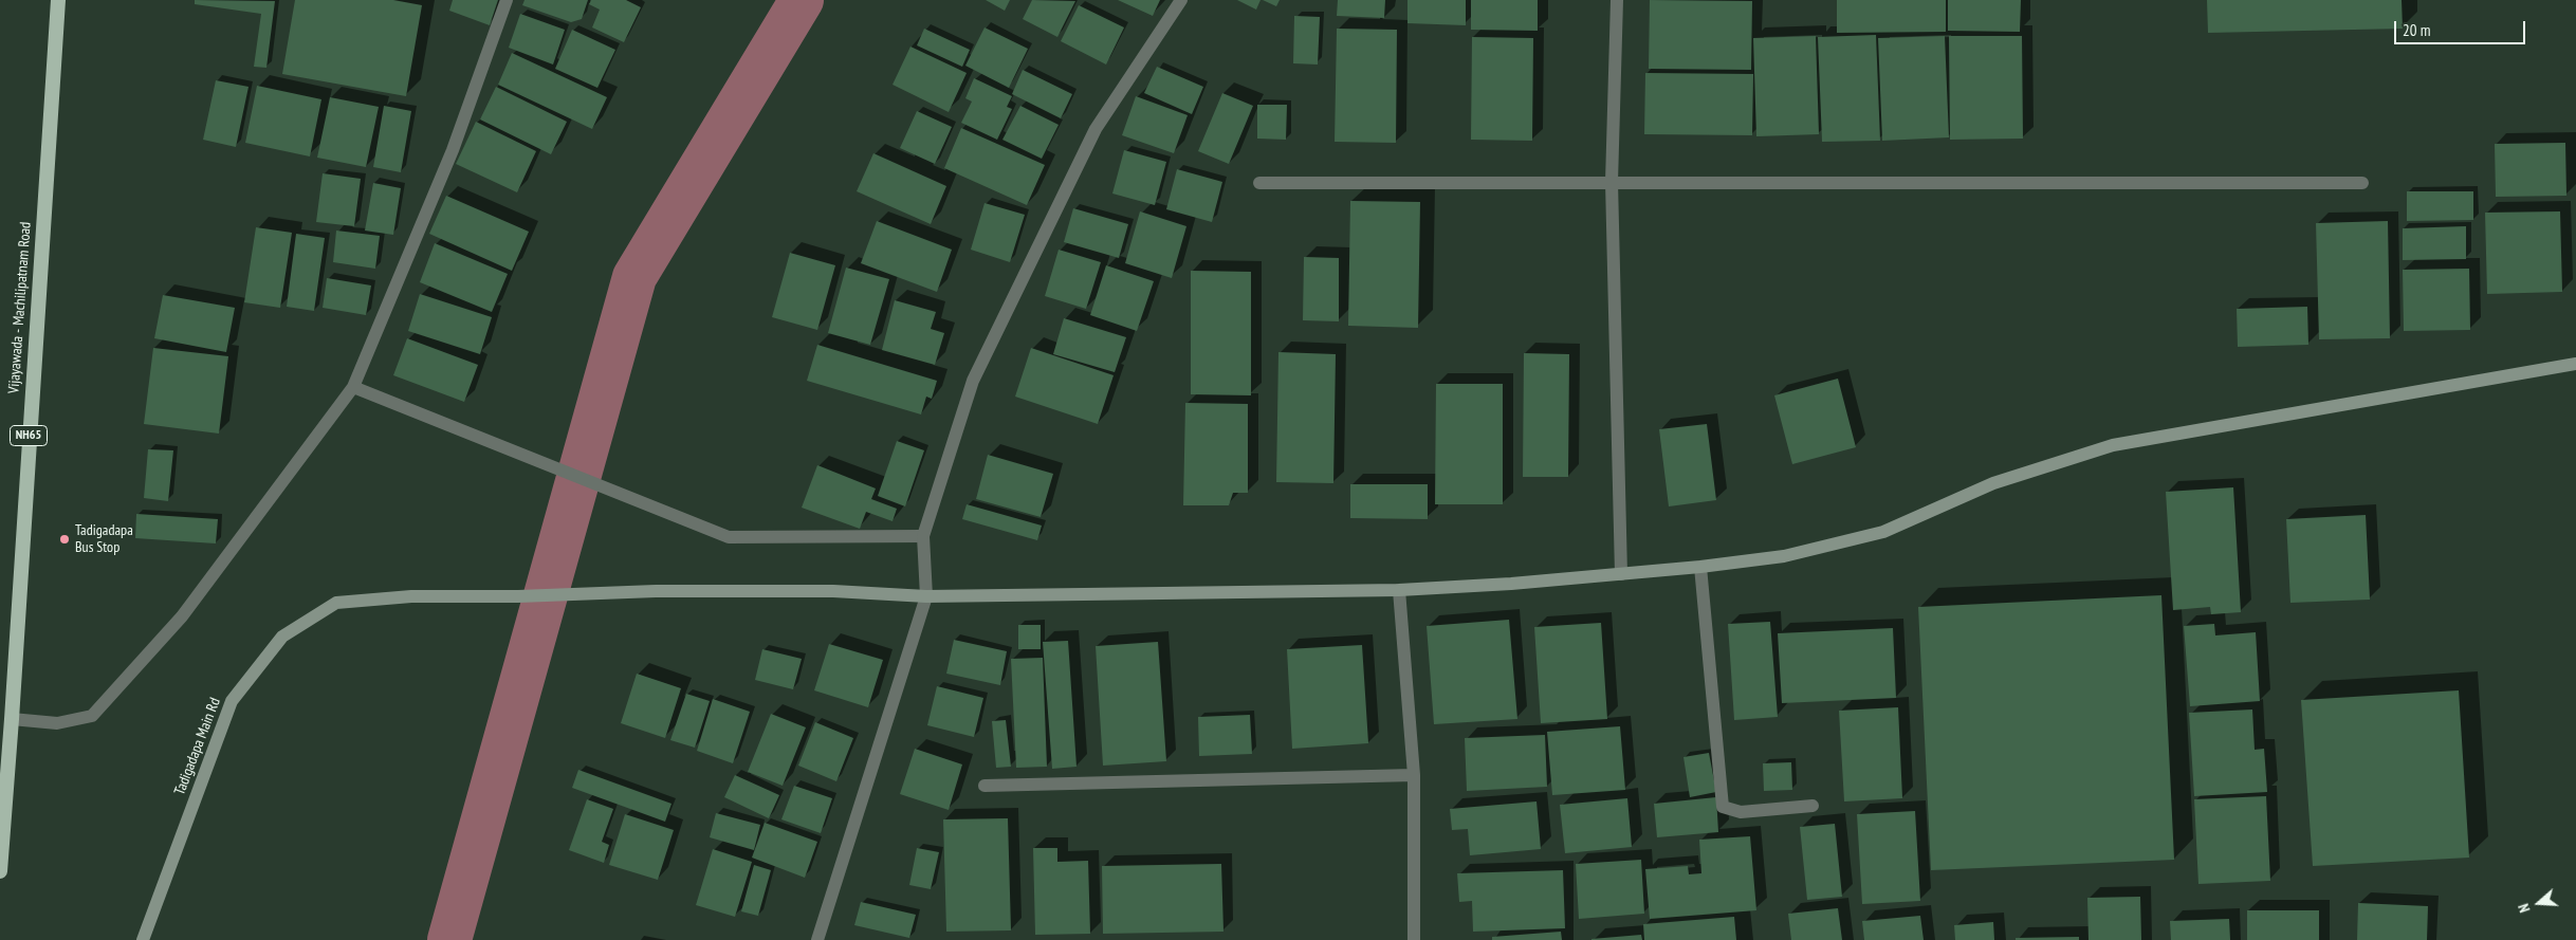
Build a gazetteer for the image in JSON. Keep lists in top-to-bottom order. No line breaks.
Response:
{"streets":{"highway":["Vijayawada - Machilipatnam Road","NH65"],"main road":["Tadigadapa Main Rd"]},"places":["Tadigadapa Bus Stop"],"scale_bar":"20 m","north":"left"}
